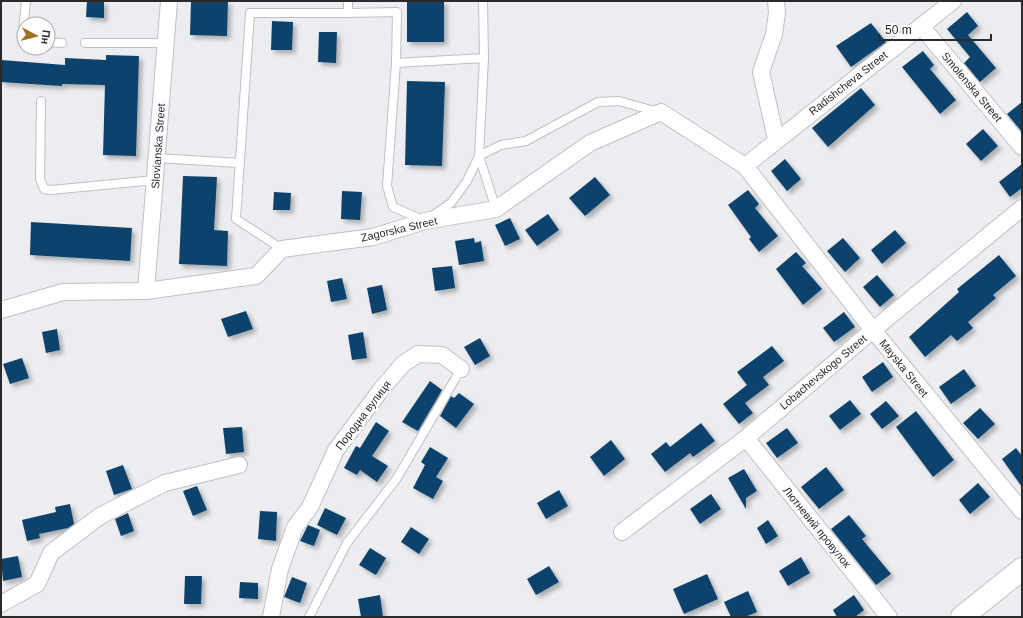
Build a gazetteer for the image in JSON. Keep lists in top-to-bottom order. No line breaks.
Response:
{"streets":{"street":["Radishcheva Street","Smolenska Street","Slovianska Street","Zagorska Street","Mayska Street","Lobachevskogo Street","Породна вулиця","Лютневий провулок"]},"crossings":[["Radishcheva Street","Smolenska Street"],["Radishcheva Street","Mayska Street"],["Mayska Street","Lobachevskogo Street"],["Lobachevskogo Street","Лютневий провулок"]],"scale_bar":"50 m","north":"right"}
